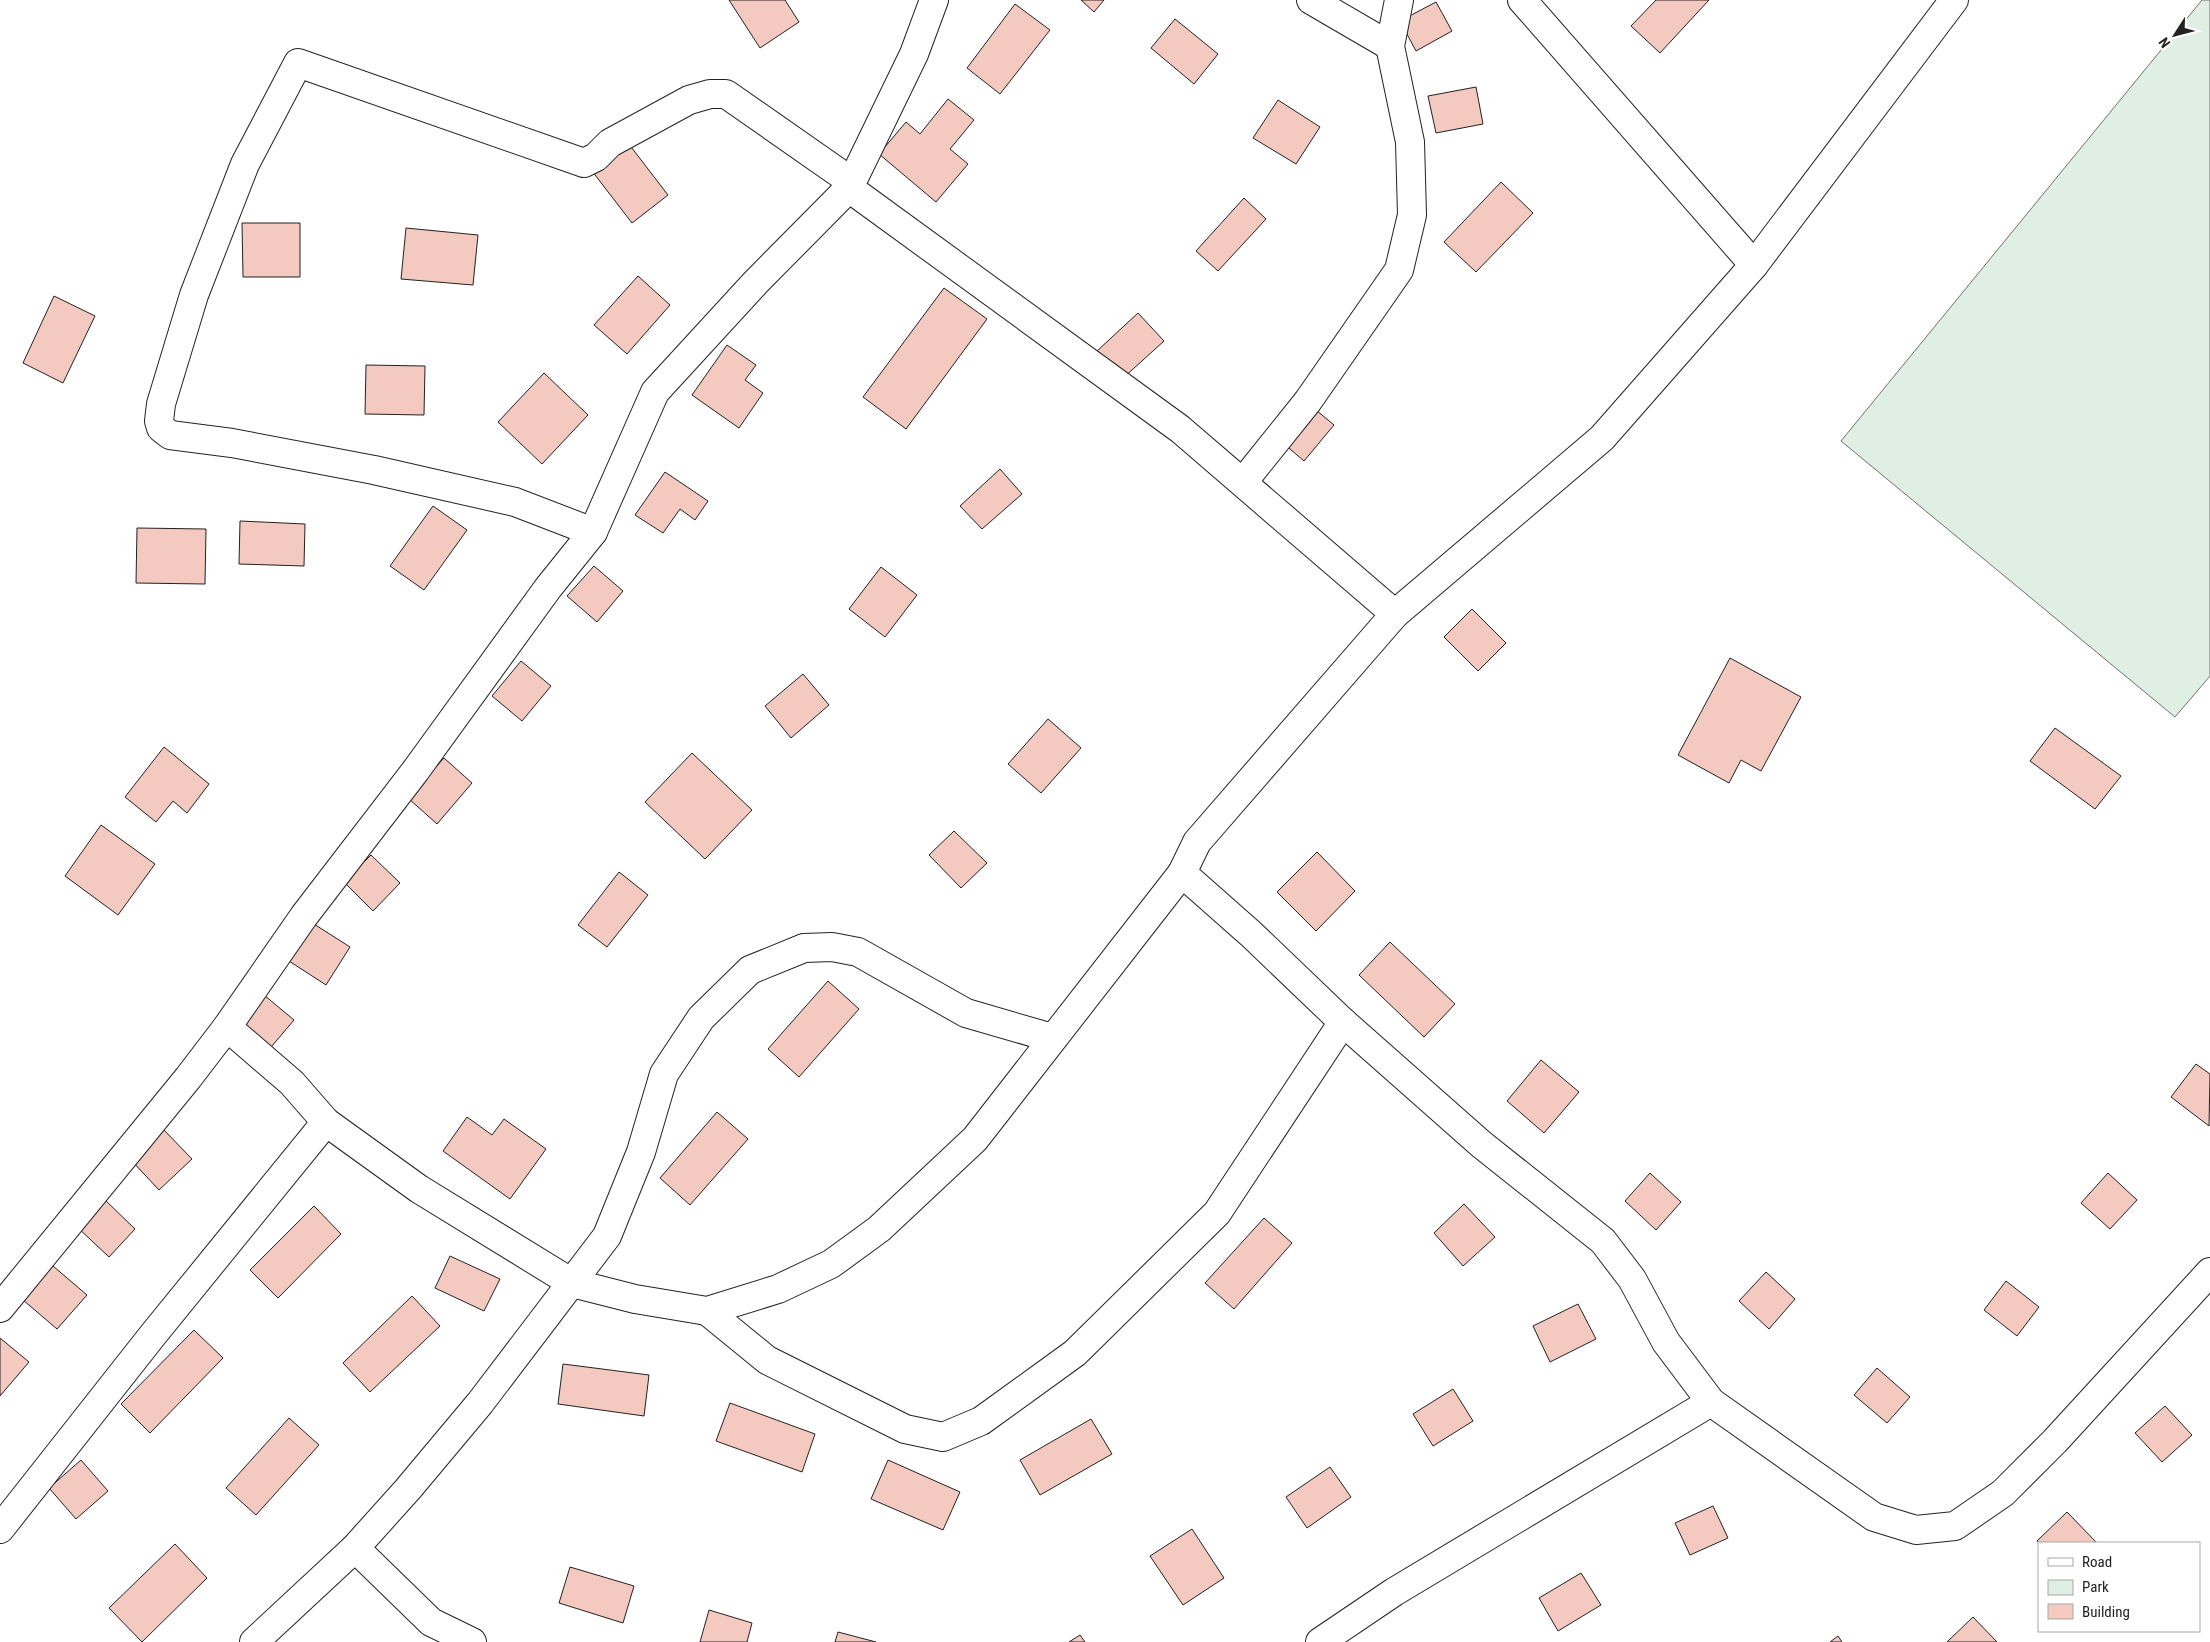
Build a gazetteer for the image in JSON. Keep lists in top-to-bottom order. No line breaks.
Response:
{"legend":["Road","Park","Building"],"north":"bottom left"}
